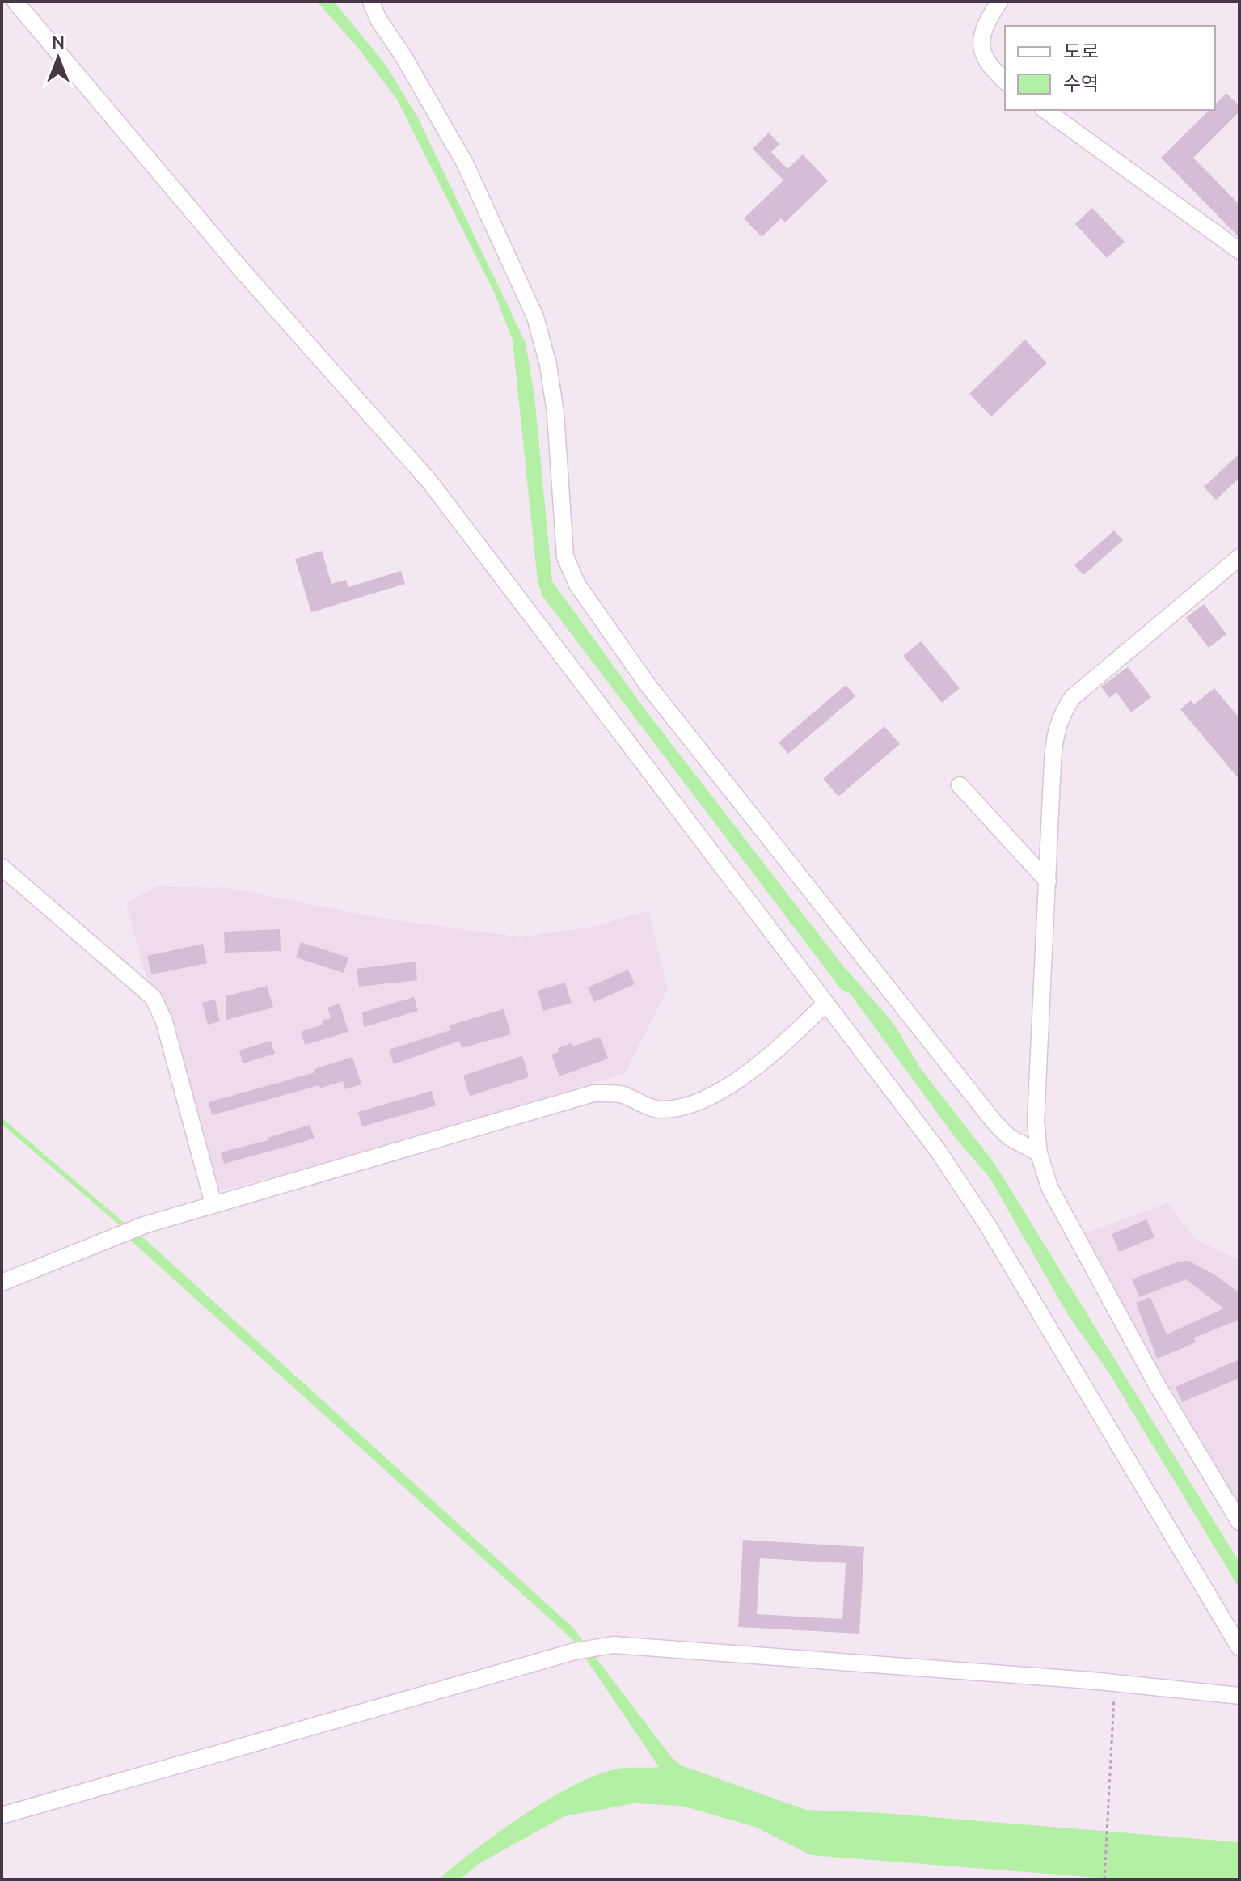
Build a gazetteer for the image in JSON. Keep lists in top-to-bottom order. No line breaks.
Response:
{"legend":["도로","수역"],"north":"top"}
